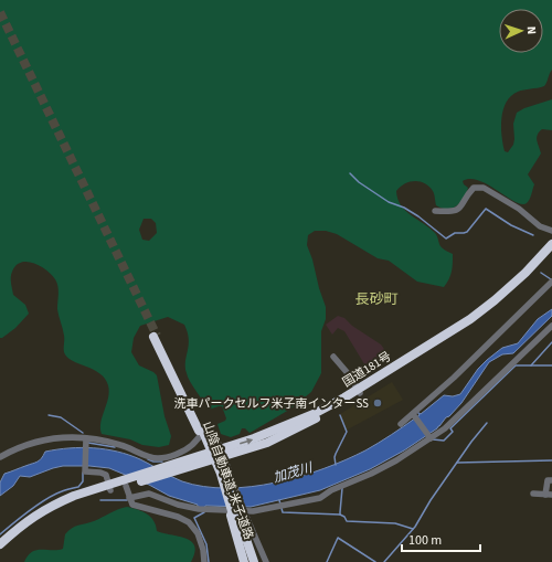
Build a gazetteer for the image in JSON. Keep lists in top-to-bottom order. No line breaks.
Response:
{"streets":{"highway":["国道181号","山陰自動車道;米子道路"]},"districts":["長砂町"],"water":["加茂川"],"places":["洗車パークセルフ米子南インターSS"],"scale_bar":"100 m","north":"right"}
